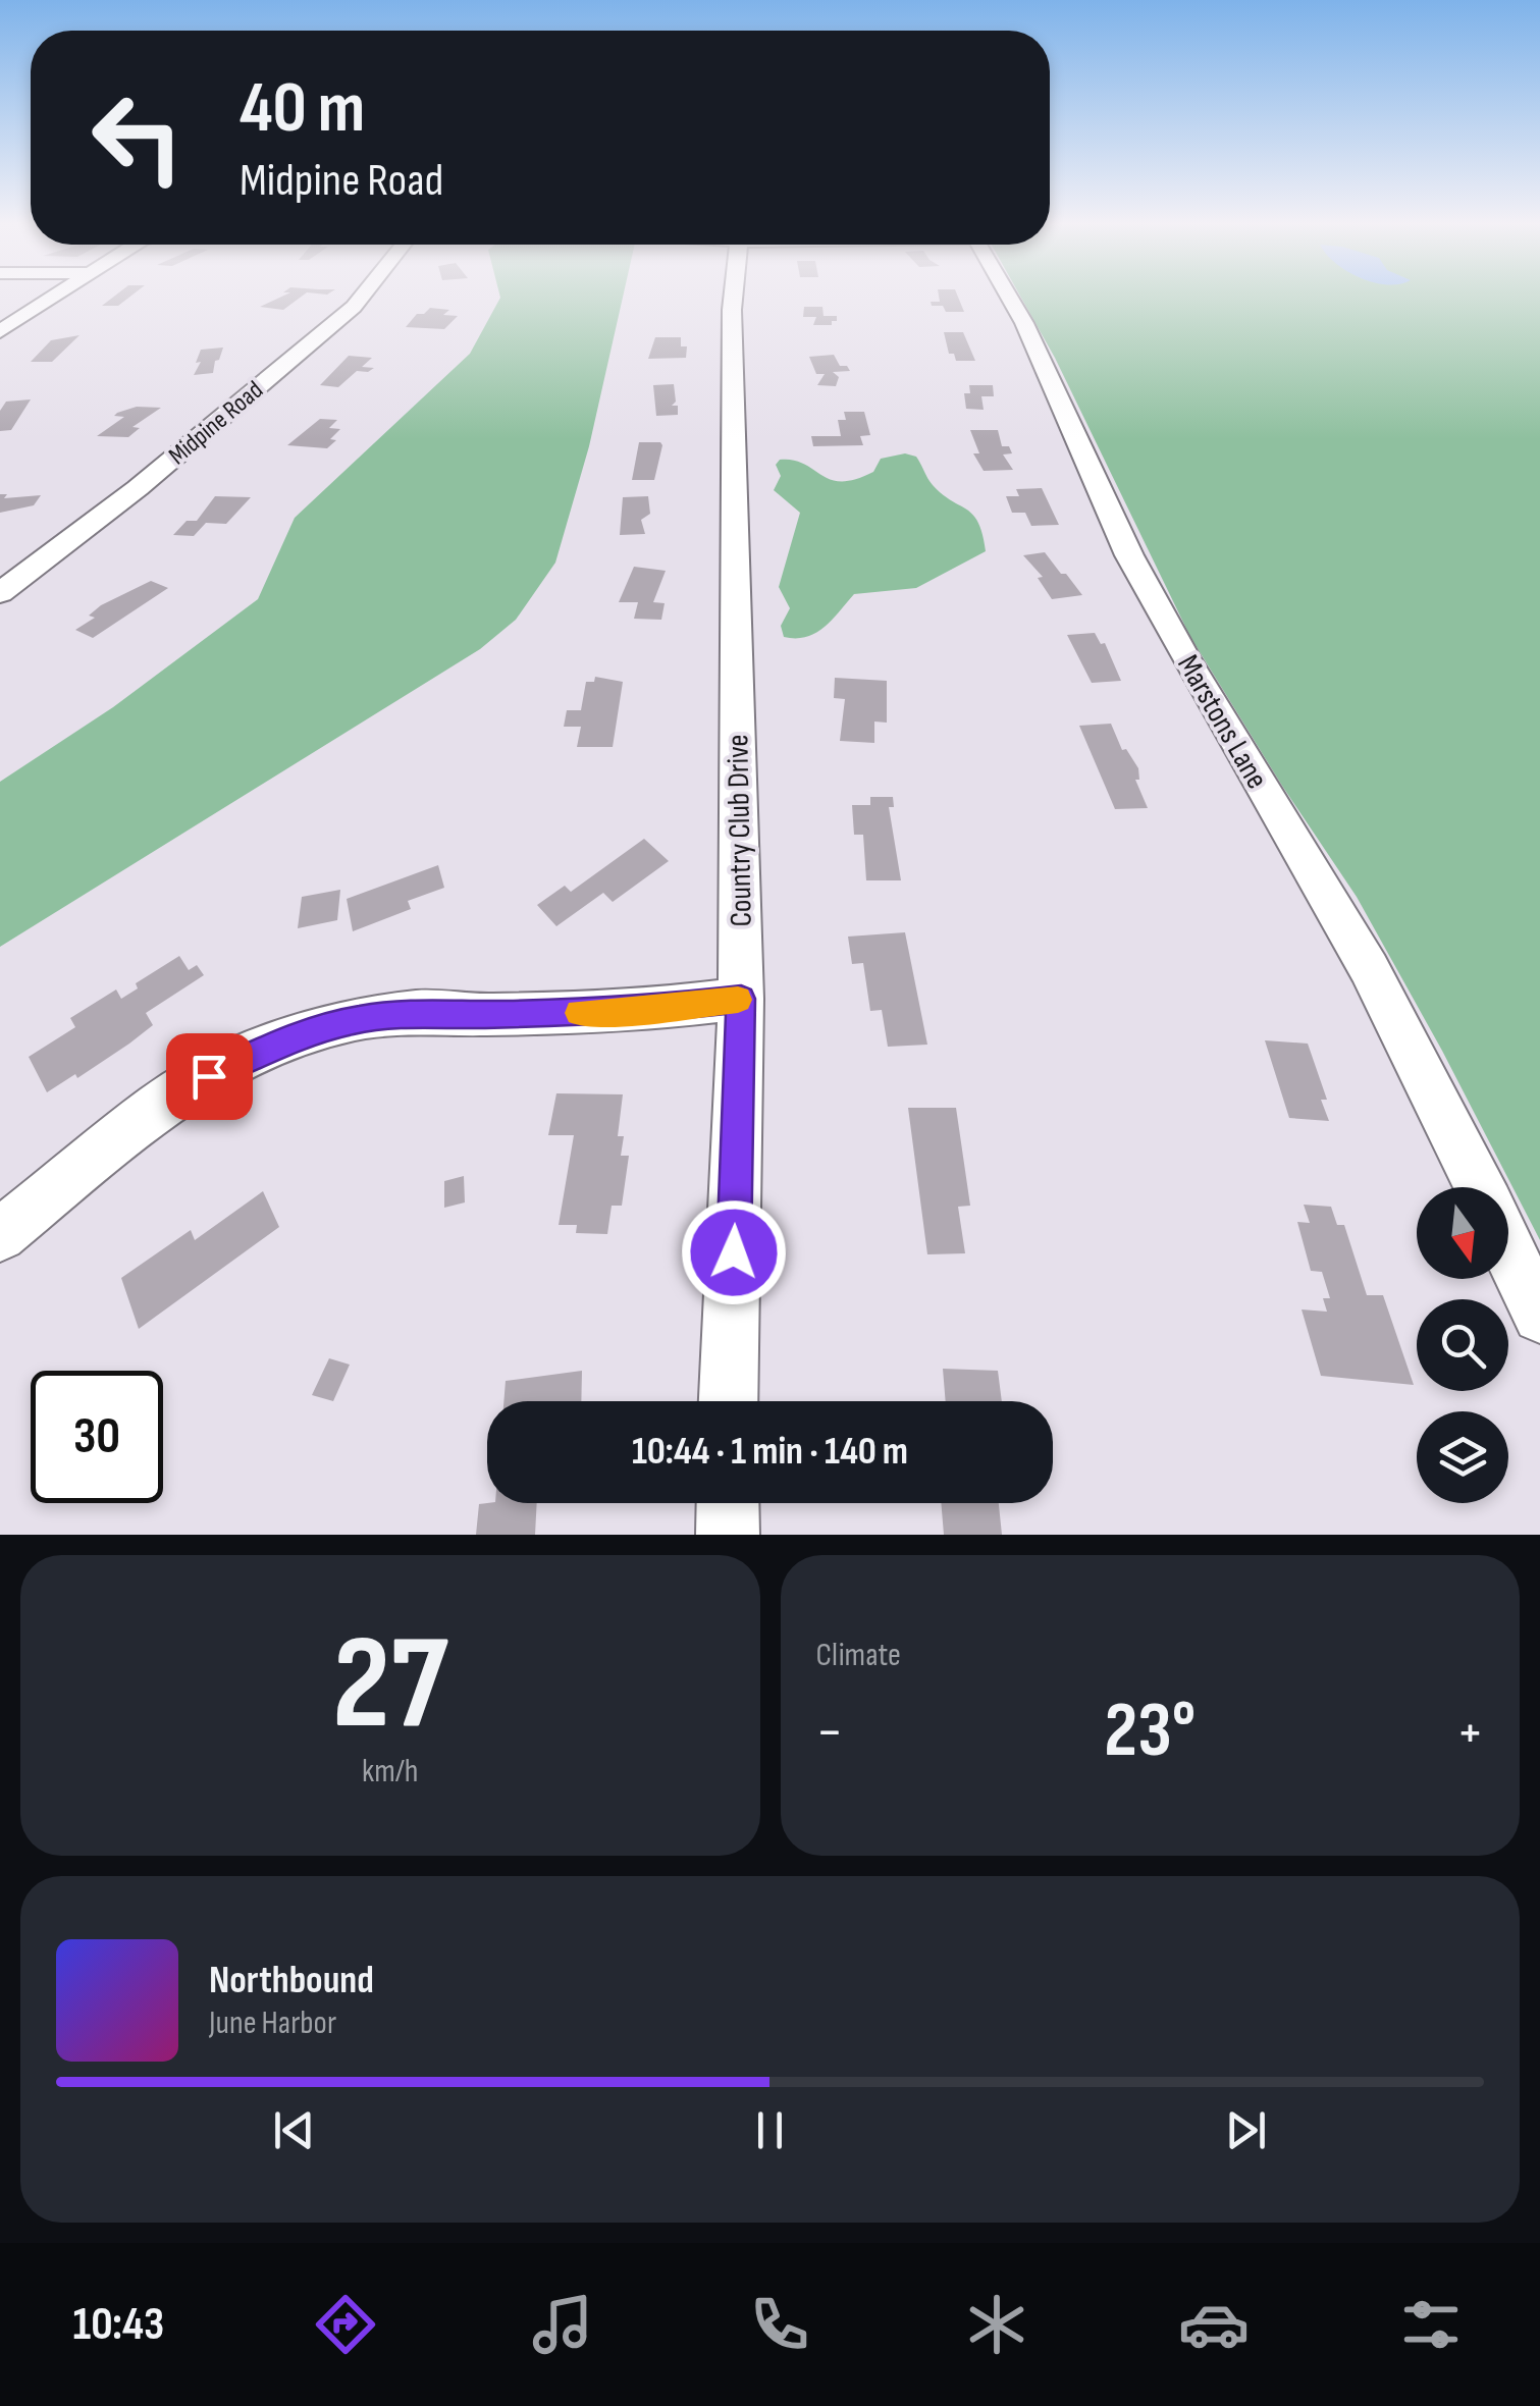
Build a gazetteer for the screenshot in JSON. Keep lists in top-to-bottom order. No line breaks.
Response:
{"streets":{"street":["Midpine Road","Marstons Lane","Country Club Drive"]},"north":"bottom","page":{"turn":["40 m","Midpine Road"],"limit":"30","trip":"10:44 · 1 min · 140 m","tile":[["27","km/h"],"Climate"],"heat":["−","23°","+"],"song":["Northbound","June Harbor"],"tabs":"10:43"}}
